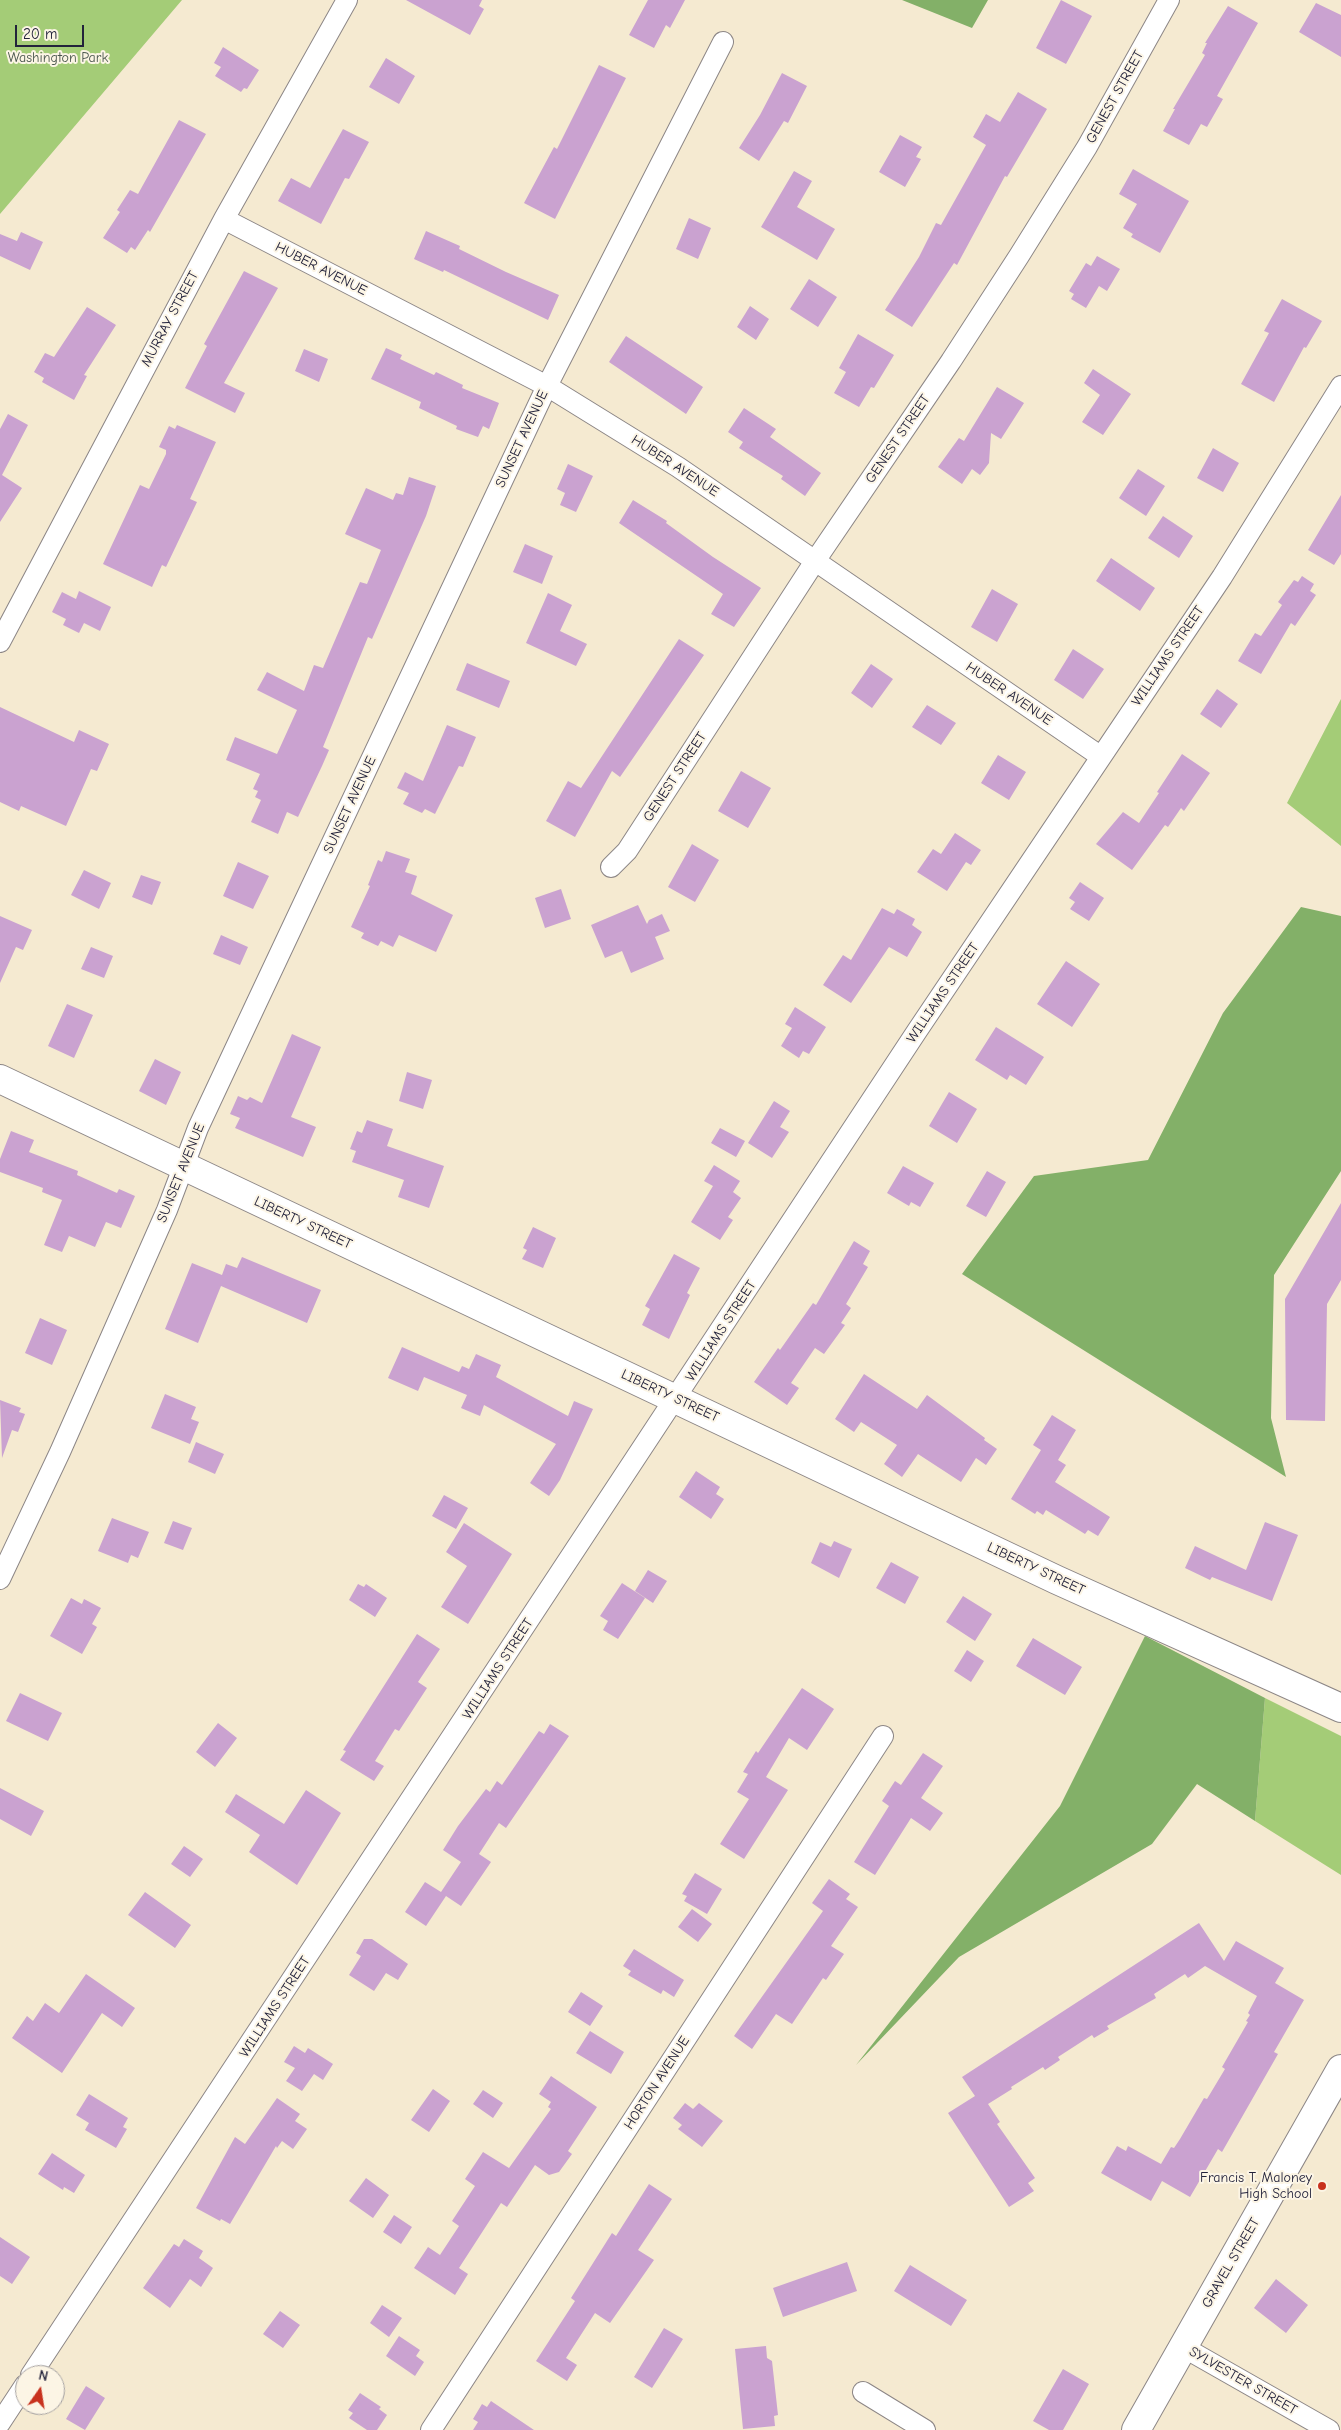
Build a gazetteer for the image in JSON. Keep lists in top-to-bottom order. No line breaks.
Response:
{"streets":{"main road":["LIBERTY STREET","GRAVEL STREET"],"street":["GENEST STREET","HUBER AVENUE","MURRAY STREET","SUNSET AVENUE","WILLIAMS STREET","HORTON AVENUE","SYLVESTER STREET"]},"crossings":[["GENEST STREET","HUBER AVENUE"],["HUBER AVENUE","MURRAY STREET"],["HUBER AVENUE","SUNSET AVENUE"],["HUBER AVENUE","WILLIAMS STREET"],["SUNSET AVENUE","LIBERTY STREET"],["WILLIAMS STREET","LIBERTY STREET"],["GRAVEL STREET","SYLVESTER STREET"]],"parks":["Washington Park"],"places":["Francis T. Maloney High School"],"scale_bar":"20 m","north":"top"}
